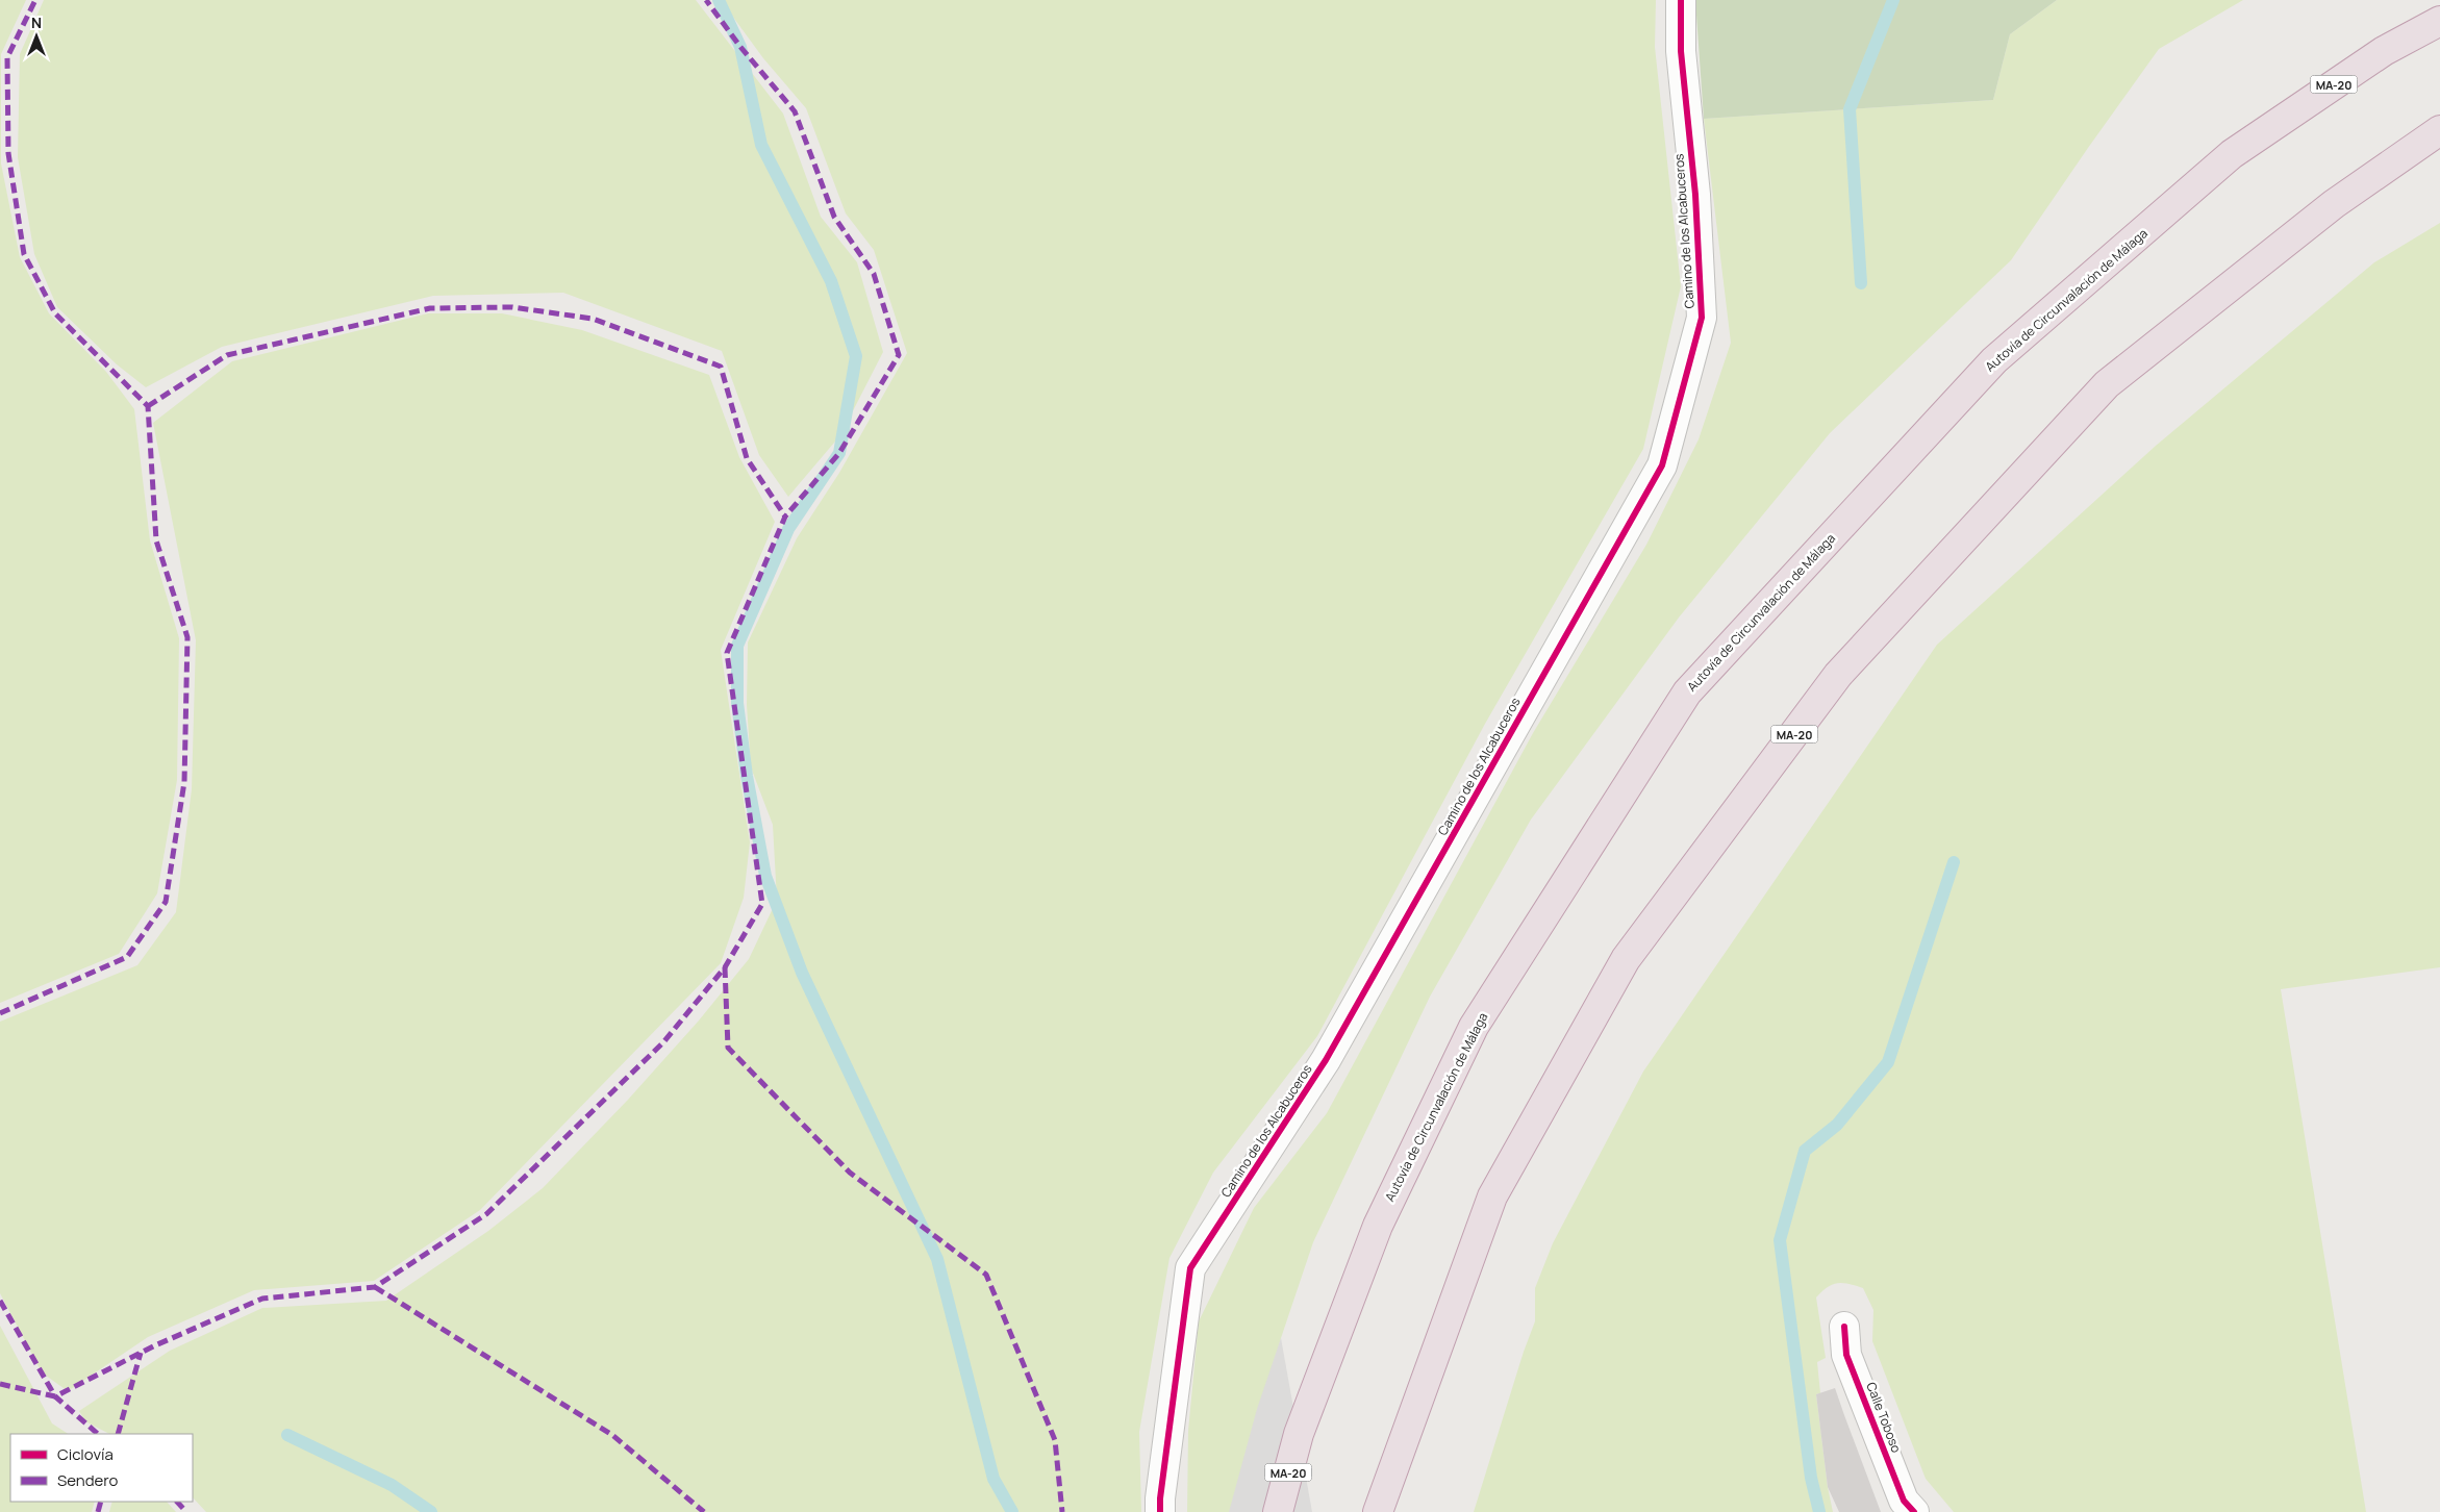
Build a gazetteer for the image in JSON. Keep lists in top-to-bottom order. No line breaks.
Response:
{"streets":{"highway":["MA-20","Autovía de Circunvalación de Málaga"],"street":["Camino de los Alcabuceros","Calle Toboso"]},"legend":["Ciclovía","Sendero"],"north":"top"}
